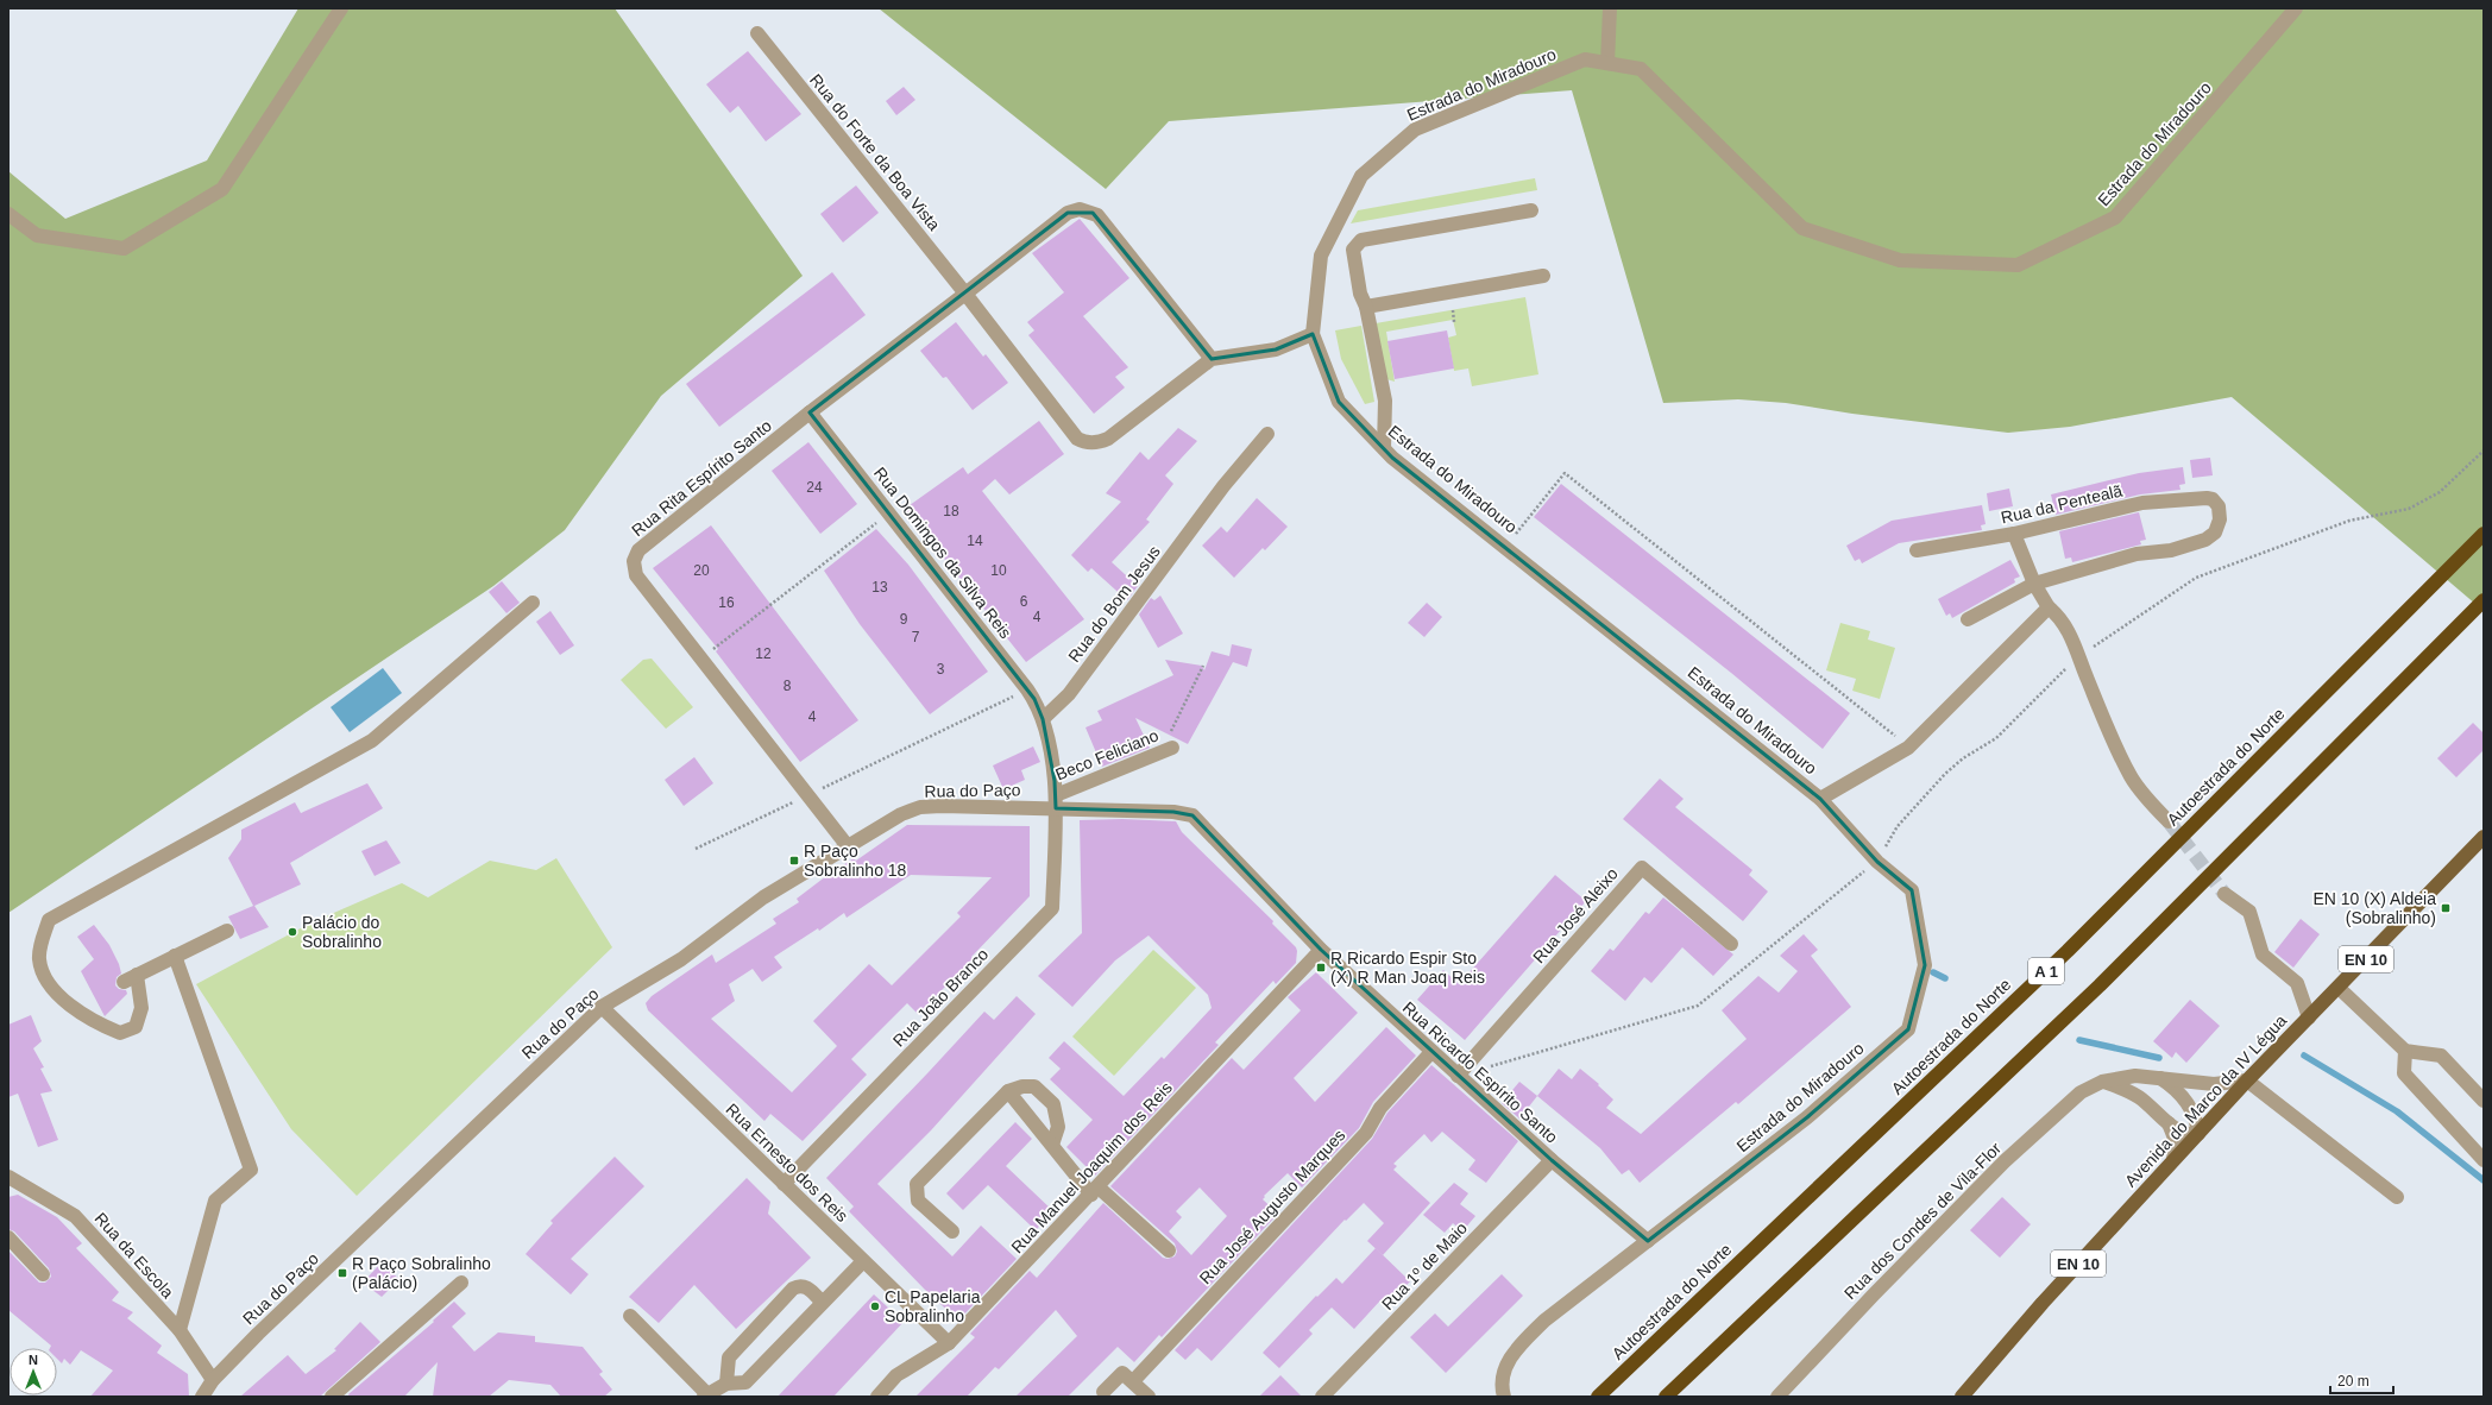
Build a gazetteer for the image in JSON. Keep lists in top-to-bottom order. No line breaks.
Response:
{"streets":{"highway":["Autoestrada do Norte","A 1"],"main road":["EN 10","Avenida do Marco da IV Légua"],"street":["Estrada do Miradouro","Rua do Forte da Boa Vista","Rua Rita Espírito Santo","Rua da Pentealã","Rua Domingos da Silva Reis","Rua do Bom Jesus","Beco Feliciano","Rua do Paço","Rua José Aleixo","Rua João Branco","Rua Ricardo Espírito Santo","Rua Ernesto dos Reis","Rua Manuel Joaquim dos Reis","Rua José Augusto Marques","Rua dos Condes de Vila-Flor","Rua da Escola","Rua 1º de Maio"]},"crossings":[["Estrada do Miradouro","Rua Ricardo Espírito Santo"],["Rua do Forte da Boa Vista","Rua Rita Espírito Santo"],["Rua Rita Espírito Santo","Rua Domingos da Silva Reis"],["Rua Rita Espírito Santo","Rua do Paço"],["Rua Domingos da Silva Reis","Rua do Bom Jesus"],["Beco Feliciano","Rua do Paço"],["Beco Feliciano","Rua João Branco"],["Beco Feliciano","Rua Ricardo Espírito Santo"],["Rua do Paço","Rua João Branco"],["Rua do Paço","Rua Ricardo Espírito Santo"],["Rua do Paço","Rua Ernesto dos Reis"],["Rua do Paço","Rua da Escola"],["Rua José Aleixo","Rua Ricardo Espírito Santo"],["Rua João Branco","Rua Ricardo Espírito Santo"],["Rua João Branco","Rua Ernesto dos Reis"],["Rua Ricardo Espírito Santo","Rua Manuel Joaquim dos Reis"],["Rua Ricardo Espírito Santo","Rua José Augusto Marques"],["Rua Ricardo Espírito Santo","Rua 1º de Maio"],["Avenida do Marco da IV Légua","Rua dos Condes de Vila-Flor"],["Rua Ernesto dos Reis","Rua Manuel Joaquim dos Reis"]],"places":{"transit":["R Paço Sobralinho 18","EN 10 (X) Aldeia (Sobralinho)","R Ricardo Espir Sto (X) R Man Joaq Reis","R Paço Sobralinho (Palácio)"],"other":["Palácio do Sobralinho","CL Papelaria Sobralinho"]},"house_numbers":["24","18","14","20","10","13","6","16","4","9","7","12","3","8","4"],"scale_bar":"20 m","north":"top"}
